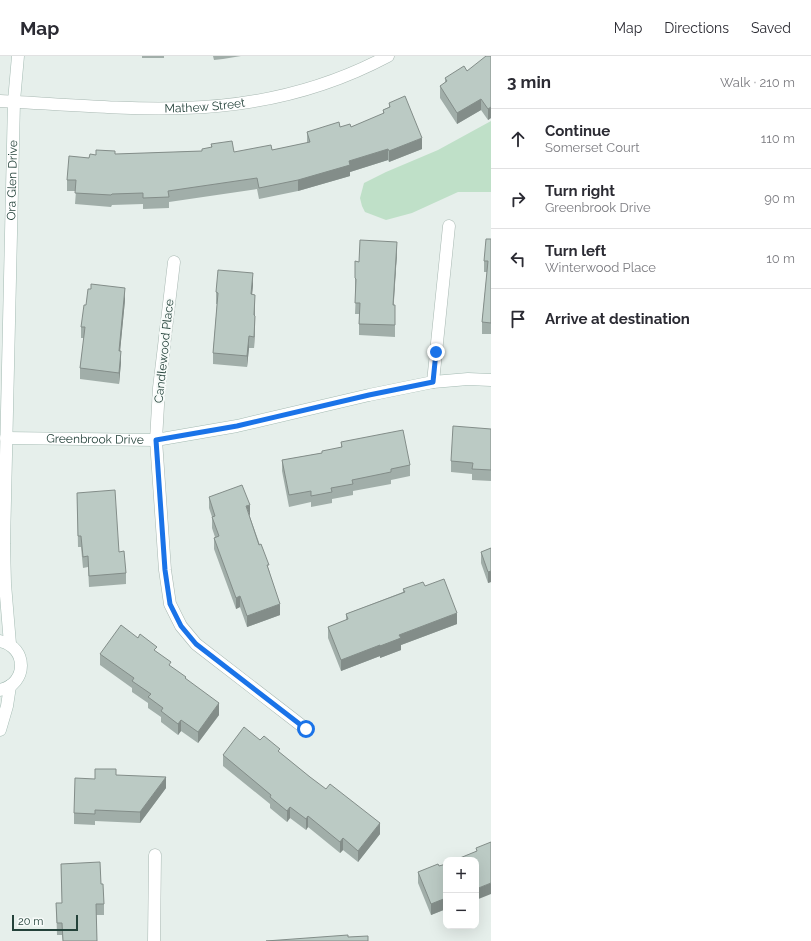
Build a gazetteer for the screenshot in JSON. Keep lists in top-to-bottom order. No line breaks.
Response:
{"streets":{"street":["Mathew Street","Ora Glen Drive","Candlewood Place","Greenbrook Drive"]},"crossings":[["Mathew Street","Ora Glen Drive"],["Ora Glen Drive","Greenbrook Drive"],["Candlewood Place","Greenbrook Drive"]],"scale_bar":"20 m","page":{"header":"Map","nav":["Map","Directions","Saved"],"heading":["3 min","Walk · 210 m"],"list":[["Continue","Somerset Court","110 m"],["Turn right","Greenbrook Drive","90 m"],["Turn left","Winterwood Place","10 m"],"Arrive at destination"],"map_buttons":["+","−"],"scale":"20 m"}}
